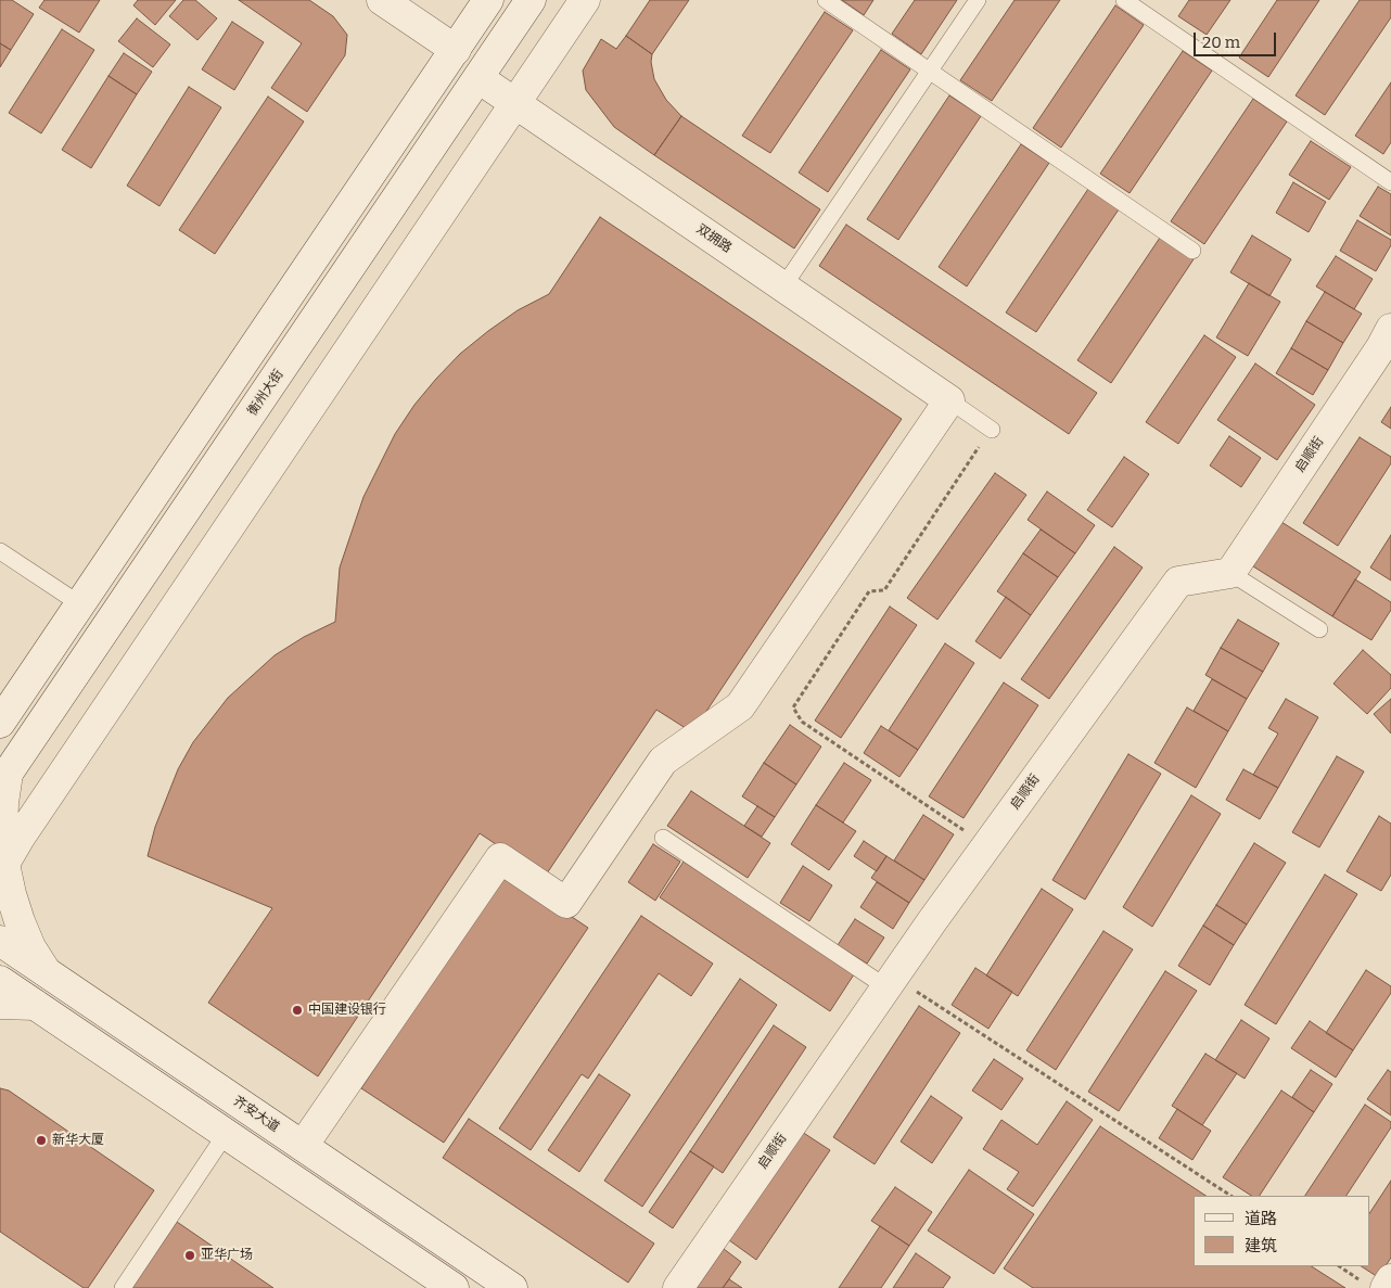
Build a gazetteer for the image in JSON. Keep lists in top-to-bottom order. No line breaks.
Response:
{"streets":{"street":["双拥路","衡州大街","启顺街","齐安大道"]},"crossings":[["双拥路","衡州大街"]],"places":["中国建设银行","新华大厦","亚华广场"],"legend":["道路","建筑"],"scale_bar":"20 m"}
